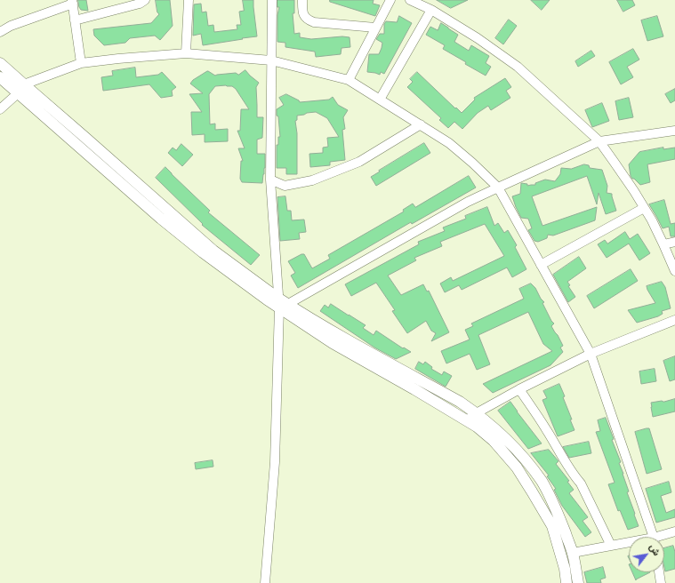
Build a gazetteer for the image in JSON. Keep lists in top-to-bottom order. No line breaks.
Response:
{"north":"top right"}
